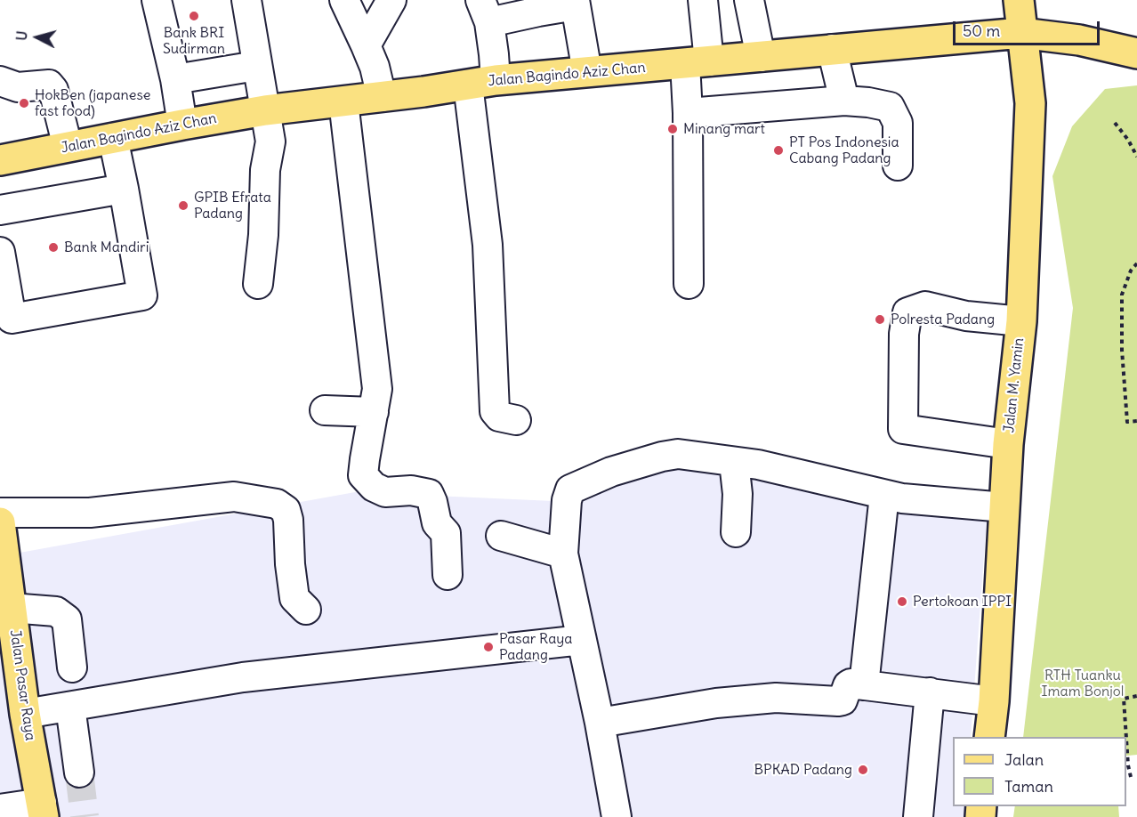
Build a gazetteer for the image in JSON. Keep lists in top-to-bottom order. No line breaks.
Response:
{"streets":{"main road":["Jalan Bagindo Aziz Chan","Jalan M. Yamin","Jalan Pasar Raya"]},"crossings":[["Jalan Bagindo Aziz Chan","Jalan M. Yamin"]],"parks":["RTH Tuanku Imam Bonjol"],"places":["Bank BRI Sudirman","HokBen (japanese fast food)","Minang mart","PT Pos Indonesia Cabang Padang","GPIB Efrata Padang","Bank Mandiri","Polresta Padang","Pertokoan IPPI","Pasar Raya Padang","BPKAD Padang"],"legend":["Jalan","Taman"],"scale_bar":"50 m","north":"left"}
